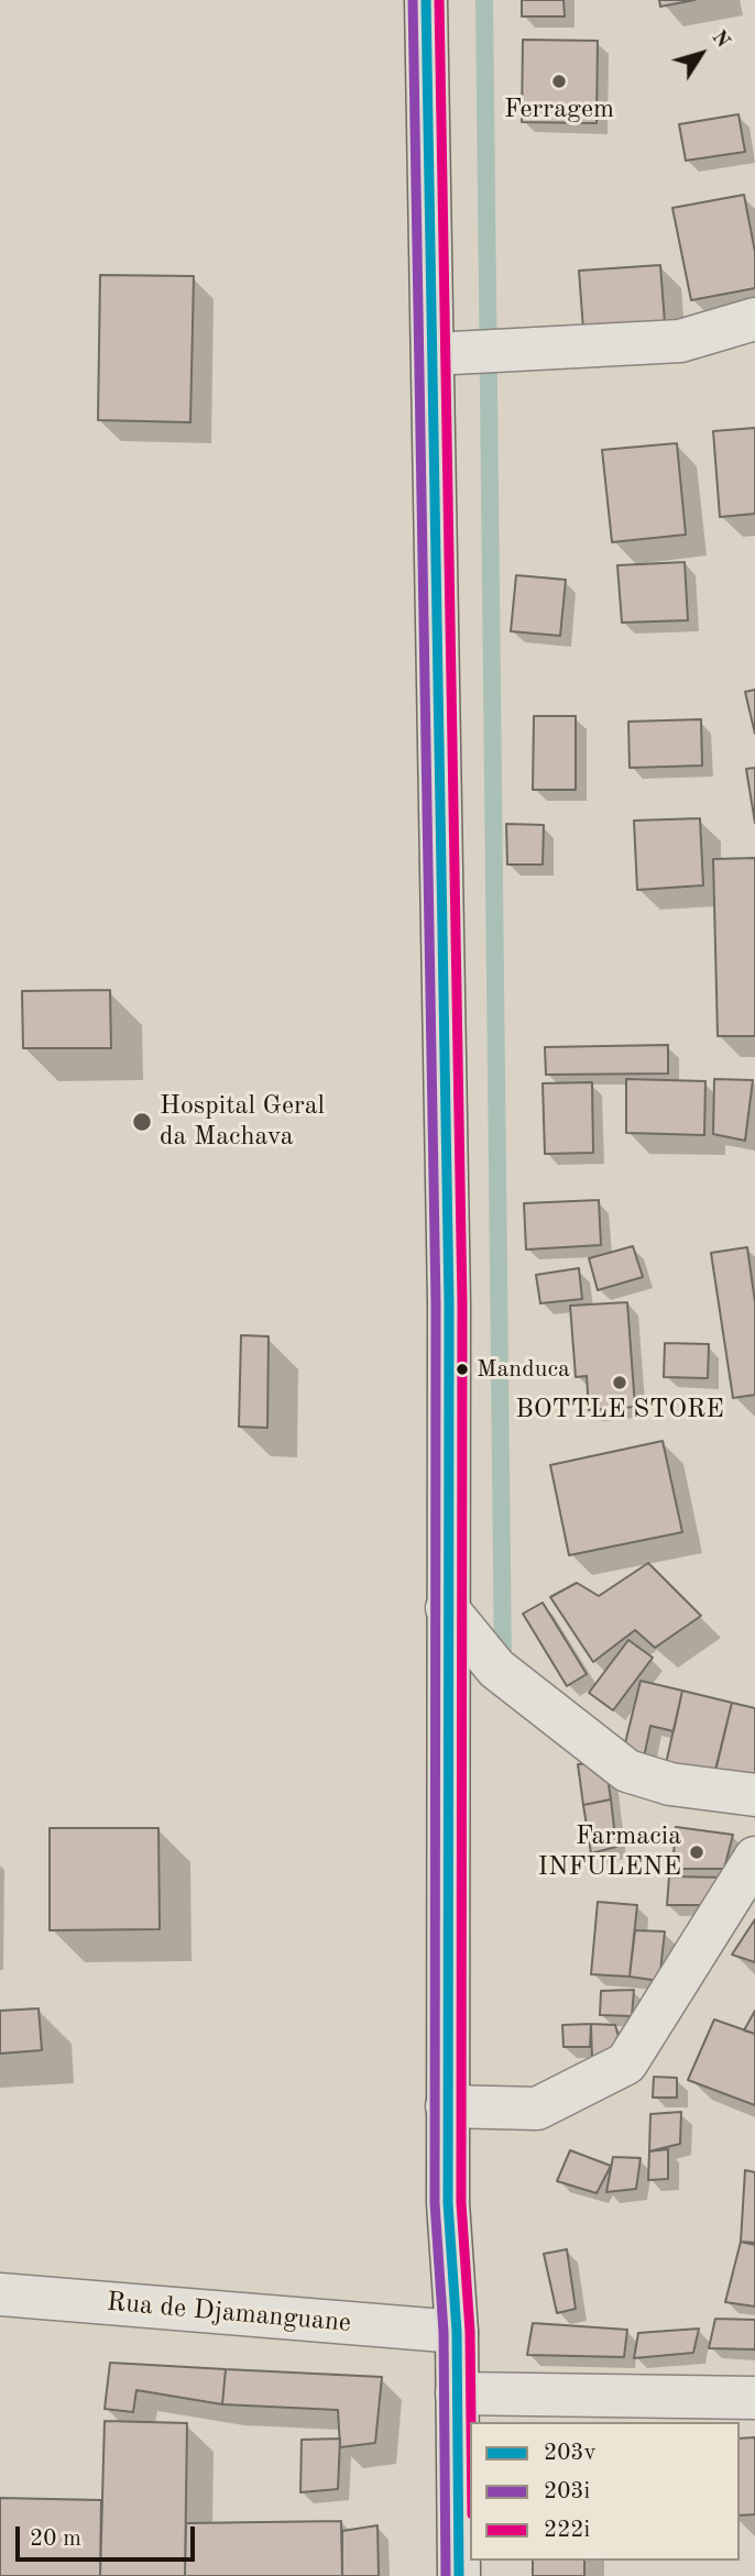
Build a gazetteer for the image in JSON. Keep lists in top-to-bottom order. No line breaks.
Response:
{"streets":{"street":["Rua de Djamanguane"]},"places":["Ferragem","Hospital Geral da Machava","Manduca","BOTTLE STORE","Farmacia INFULENE"],"lines":["transit line 203v","transit line 203i","transit line 222i"],"legend":["203v","203i","222i"],"scale_bar":"20 m","north":"top right"}
